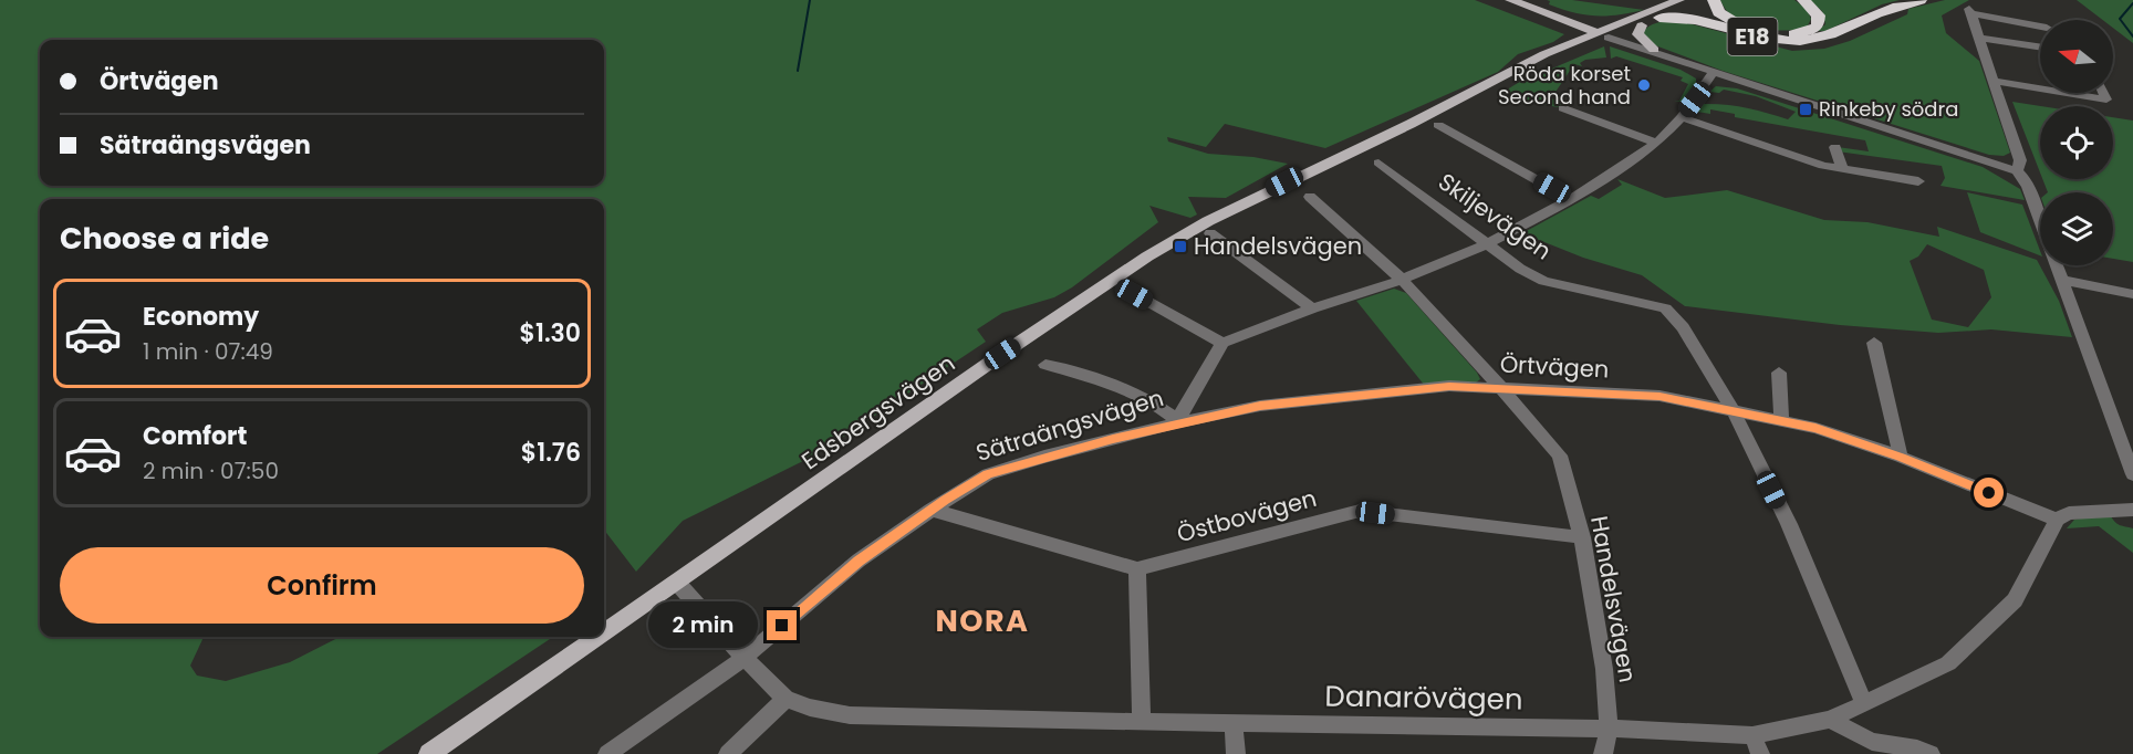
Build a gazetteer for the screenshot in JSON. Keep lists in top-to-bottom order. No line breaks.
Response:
{"streets":{"highway":["E18"],"main road":["Edsbergsvägen"],"street":["Skiljevägen","Örtvägen","Sätraängsvägen","Östbovägen","Handelsvägen","Danarövägen"]},"crossings":[["Skiljevägen","Örtvägen"],["Skiljevägen","Danarövägen"],["Örtvägen","Sätraängsvägen"],["Örtvägen","Handelsvägen"],["Örtvägen","Danarövägen"],["Edsbergsvägen","Danarövägen"],["Sätraängsvägen","Danarövägen"],["Östbovägen","Handelsvägen"],["Handelsvägen","Danarövägen"]],"districts":["NORA"],"places":{"other":["Röda korset Second hand"],"transit":["Rinkeby södra","Handelsvägen"]},"north":"left","page":{"banner":["Örtvägen","Sätraängsvägen"],"heading":"Choose a ride","list":[{"name":"Economy","note":"1 min · 07:49","value":"$1.30"},{"name":"Comfort","note":"2 min · 07:50","value":"$1.76"}],"buttons":"Confirm","bubble":"2 min"}}
